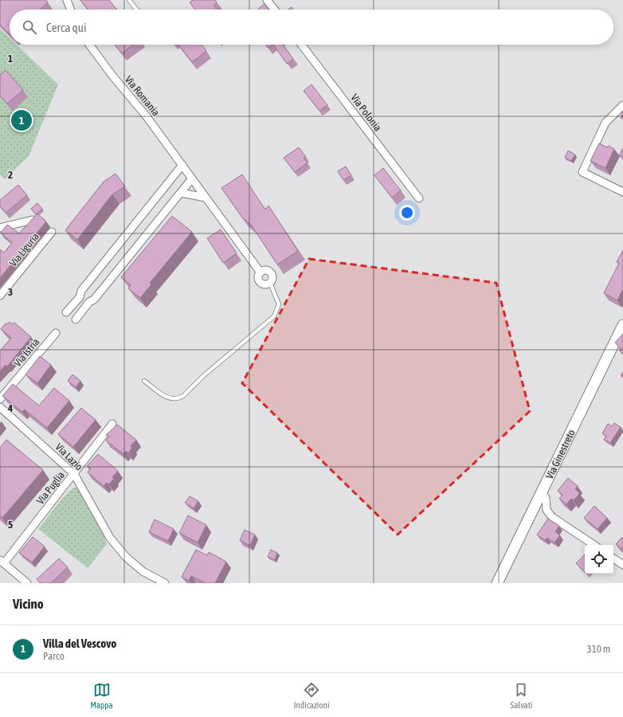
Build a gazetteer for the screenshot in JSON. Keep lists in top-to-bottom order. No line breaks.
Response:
{"streets":{"street":["Via Romania","Via Polonia","Via Liguria","Via Istria","Via Ginestreto","Via Lazio","Via Puglia"]},"crossings":[["Via Lazio","Via Puglia"]],"page":{"search":"Cerca qui","pins":"1","heading":"Vicino","list":[{"mark":"1","name":"Villa del Vescovo","note":"Parco","value":"310 m"}],"nav":["Mappa","Indicazioni","Salvati"]},"grid":{"rows":["1","2","3","4","5"]}}
